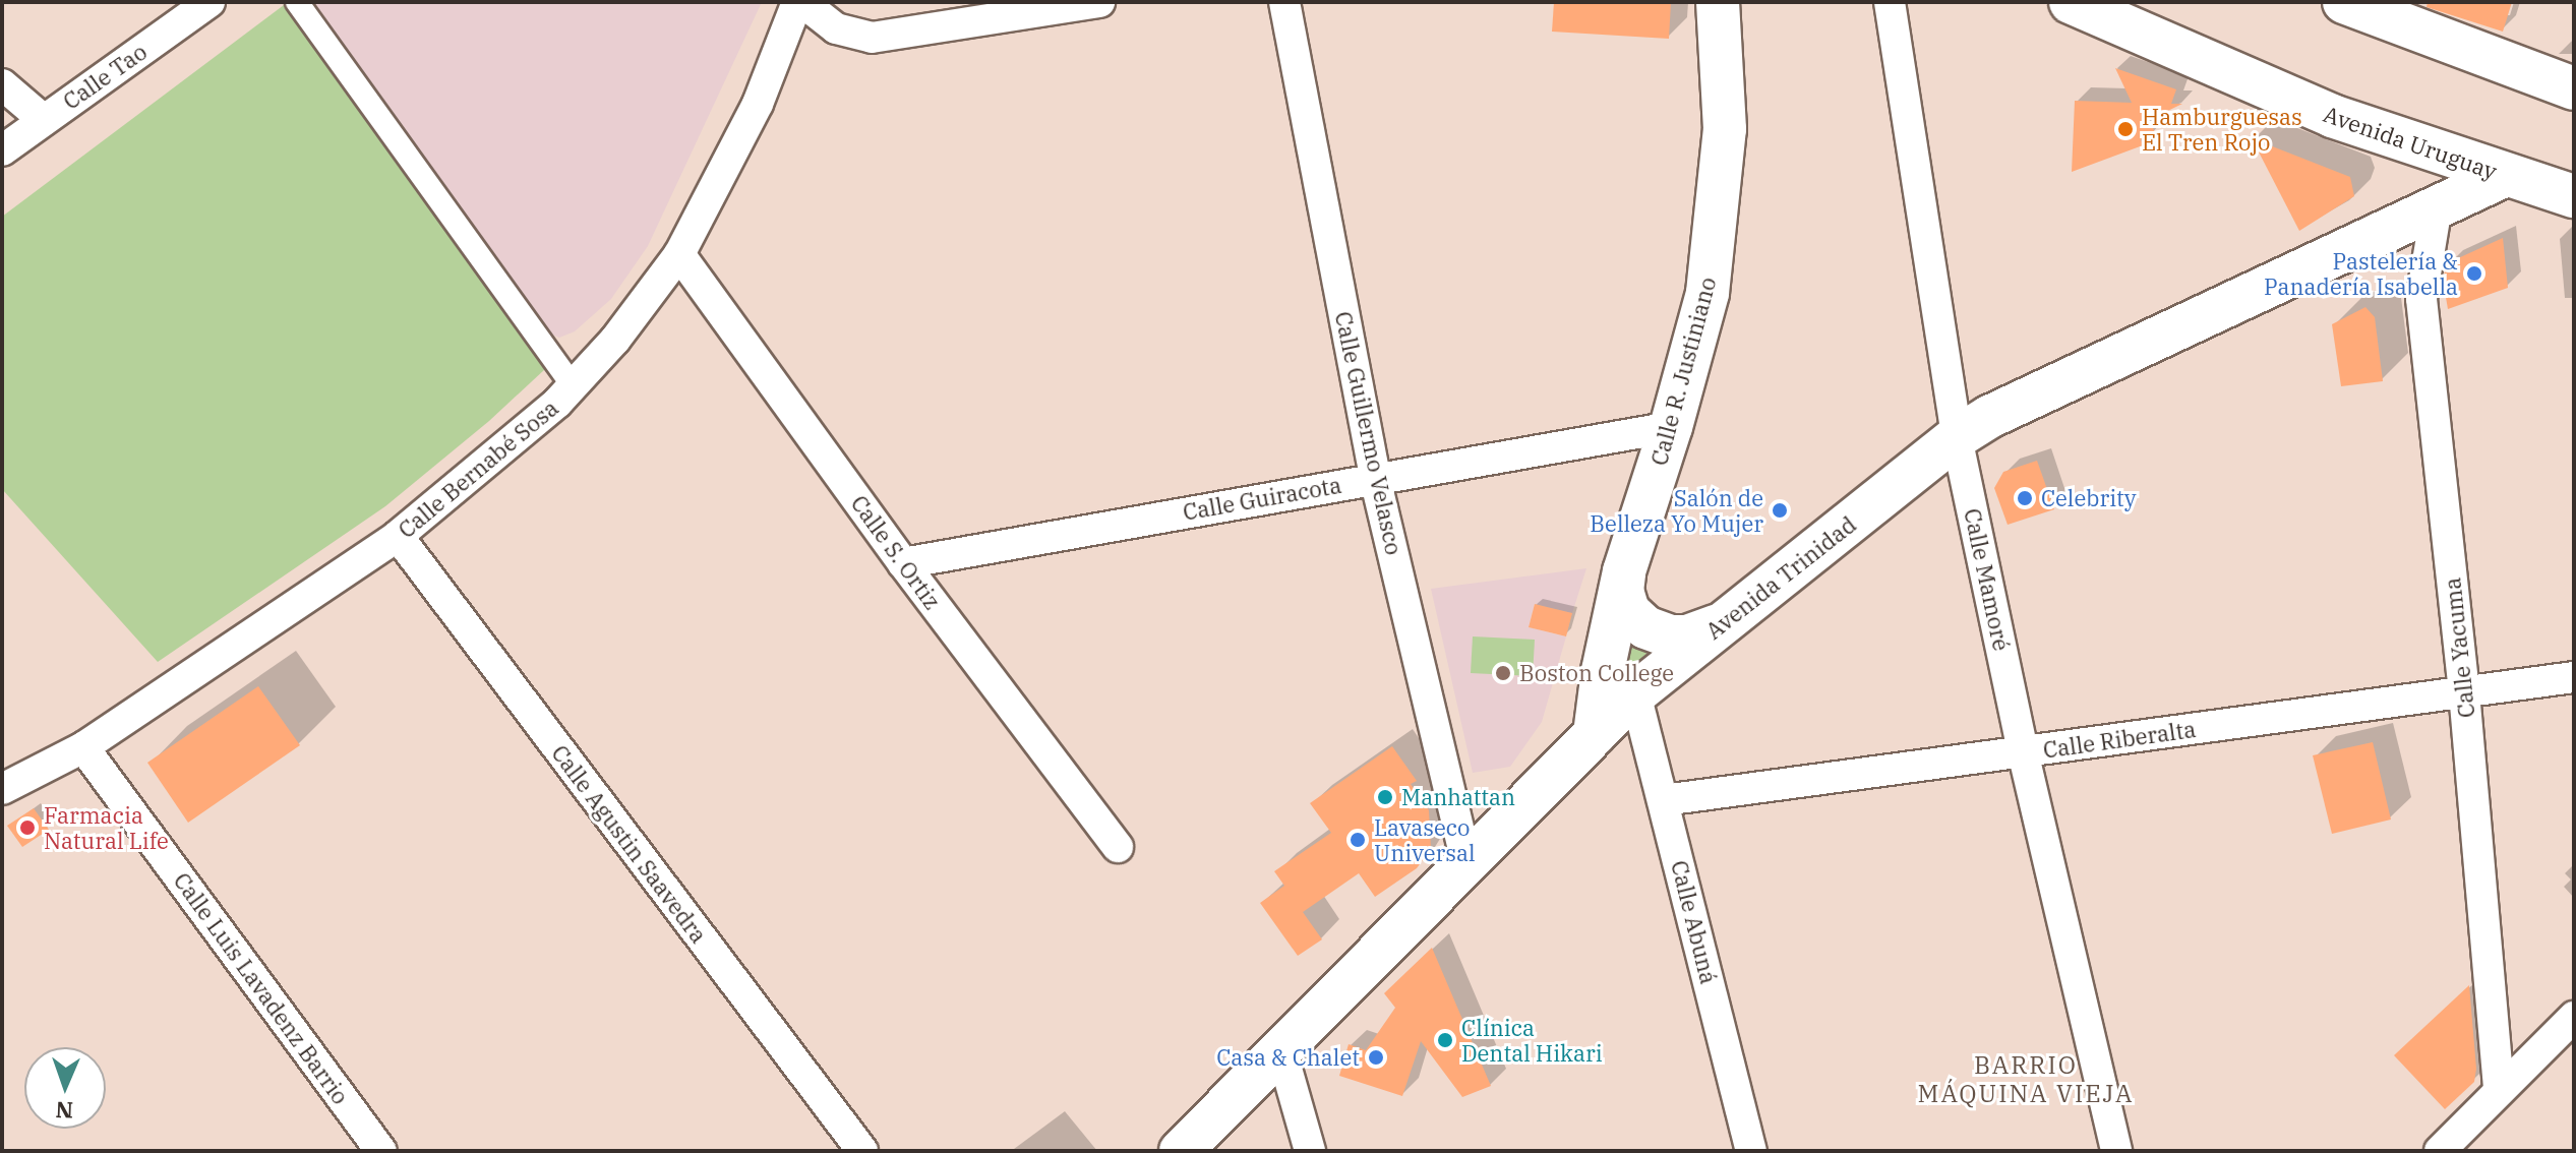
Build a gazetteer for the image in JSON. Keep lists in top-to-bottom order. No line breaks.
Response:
{"streets":{"main road":["Avenida Uruguay","Calle R. Justiniano","Avenida Trinidad"],"street":["Calle Tao","Calle Guillermo Velasco","Calle Bernabé Sosa","Calle Guiracota","Calle S. Ortiz","Calle Mamoré","Calle Yacuma","Calle Riberalta","Calle Agustin Saavedra","Calle Abuná","Calle Luis Lavadenz Barrio"]},"crossings":[["Avenida Uruguay","Avenida Trinidad"],["Calle R. Justiniano","Calle Guiracota"],["Calle R. Justiniano","Avenida Trinidad"],["Calle Guillermo Velasco","Calle Guiracota"],["Calle Guillermo Velasco","Avenida Trinidad"],["Calle Bernabé Sosa","Calle S. Ortiz"],["Calle Bernabé Sosa","Calle Agustin Saavedra"],["Calle Bernabé Sosa","Calle Luis Lavadenz Barrio"],["Calle Guiracota","Calle S. Ortiz"],["Avenida Trinidad","Calle Mamoré"],["Avenida Trinidad","Calle Yacuma"],["Avenida Trinidad","Calle Abuná"],["Calle Mamoré","Calle Riberalta"],["Calle Yacuma","Calle Riberalta"],["Calle Riberalta","Calle Abuná"]],"districts":["BARRIO MÁQUINA VIEJA"],"places":["Hamburguesas El Tren Rojo","Pastelería & Panadería Isabella","Celebrity","Salón de Belleza Yo Mujer","Boston College","Manhattan","Farmacia Natural Life","Lavaseco Universal","Clínica Dental Hikari","Casa & Chalet"],"north":"bottom"}
